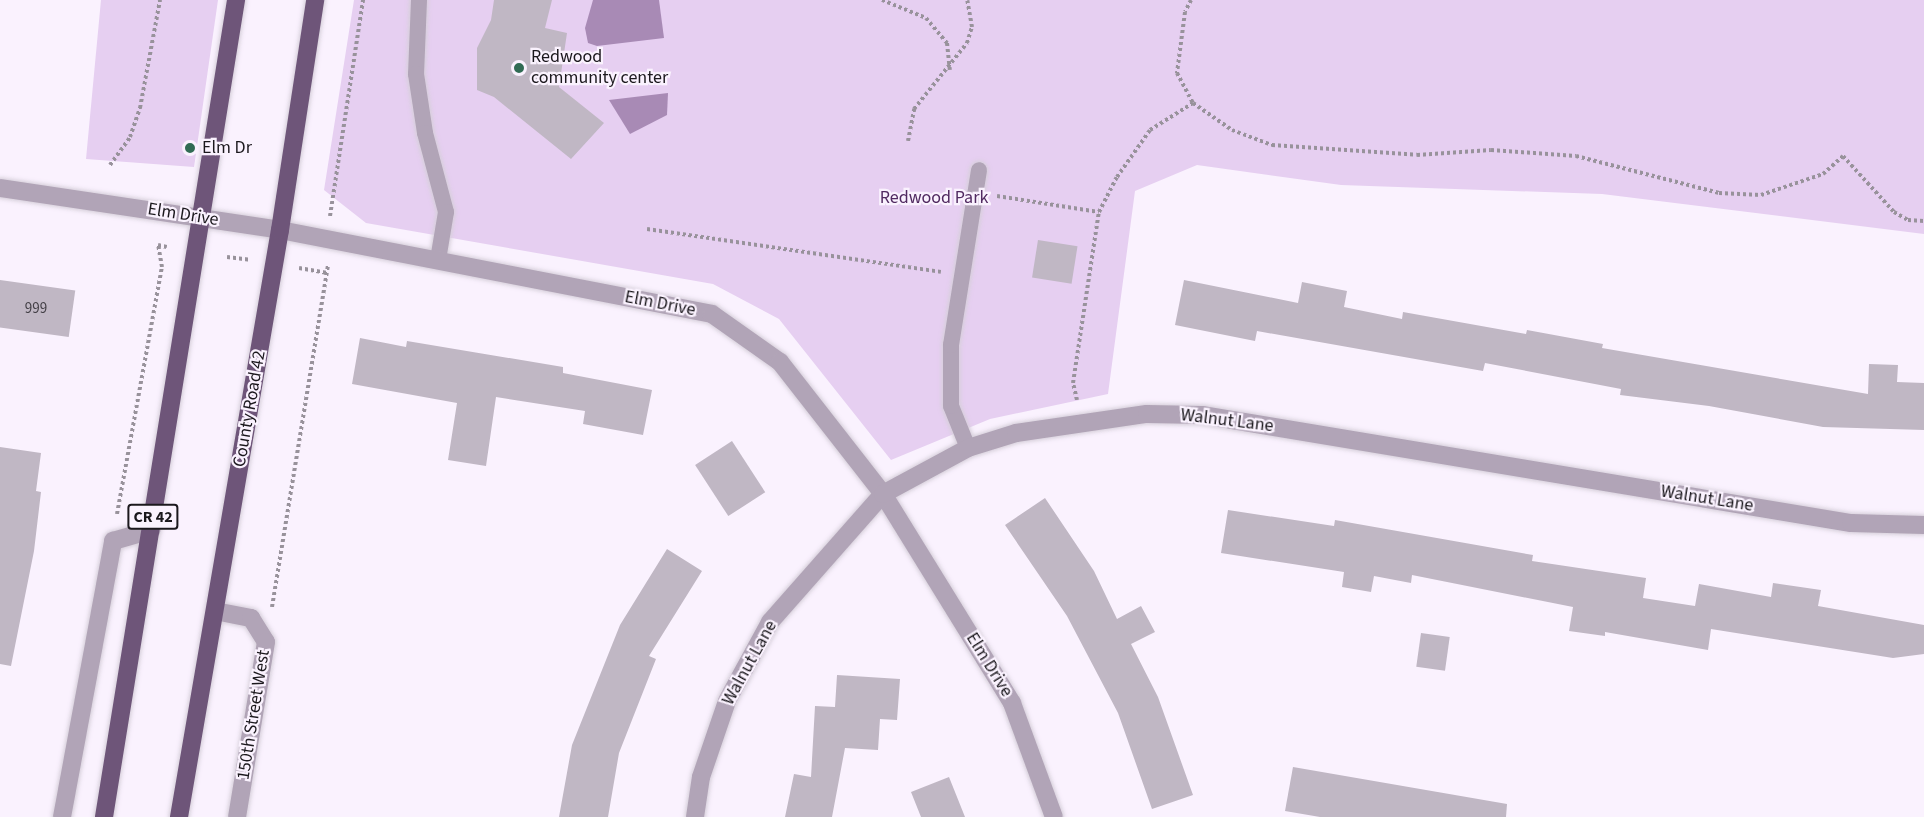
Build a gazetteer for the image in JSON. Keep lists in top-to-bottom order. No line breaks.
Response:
{"streets":{"highway":["County Road 42","CR 42"],"street":["Elm Drive","Walnut Lane","150th Street West"]},"crossings":[["Elm Drive","County Road 42"],["Elm Drive","Walnut Lane"],["Elm Drive","CR 42"],["County Road 42","150th Street West"]],"parks":["Redwood Park"],"places":["Redwood community center","Elm Dr"],"house_numbers":["999"]}
